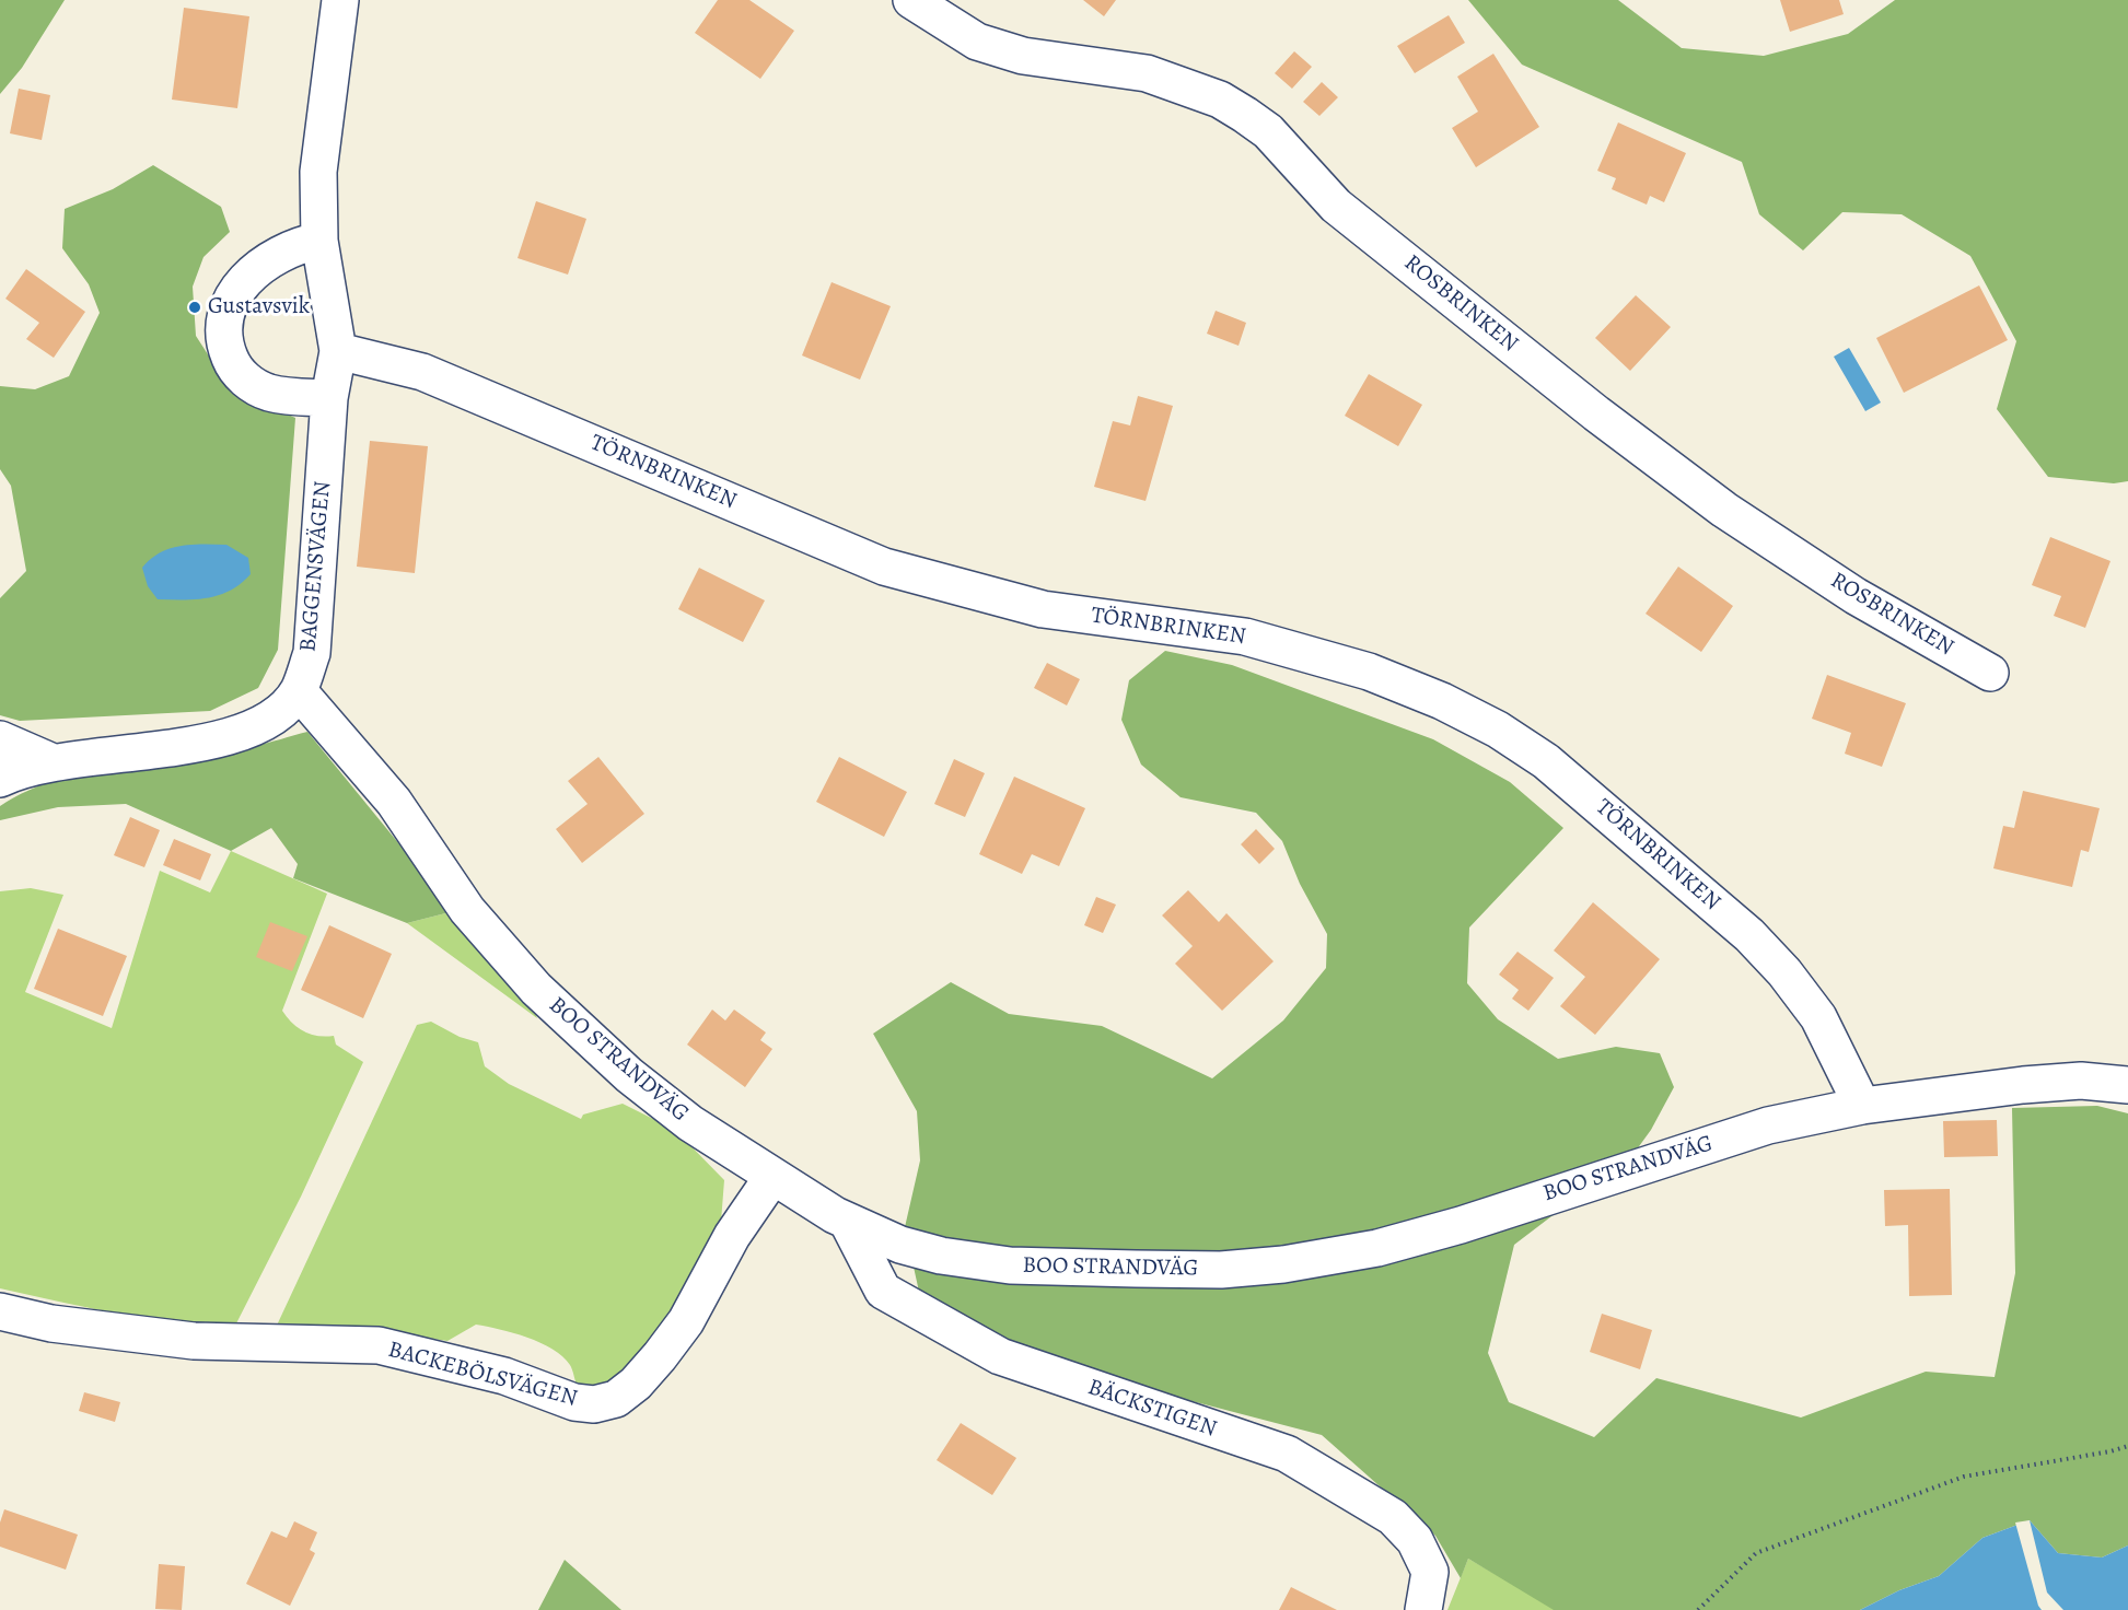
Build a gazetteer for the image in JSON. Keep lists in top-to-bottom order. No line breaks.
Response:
{"streets":{"street":["ROSBRINKEN","TÖRNBRINKEN","BAGGENSVÄGEN","BOO STRANDVÄG","BACKEBÖLSVÄGEN","BÄCKSTIGEN"]},"crossings":[["TÖRNBRINKEN","BAGGENSVÄGEN"],["TÖRNBRINKEN","BOO STRANDVÄG"],["BAGGENSVÄGEN","BOO STRANDVÄG"],["BOO STRANDVÄG","BACKEBÖLSVÄGEN"],["BOO STRANDVÄG","BÄCKSTIGEN"]],"places":["Gustavsvik"]}
